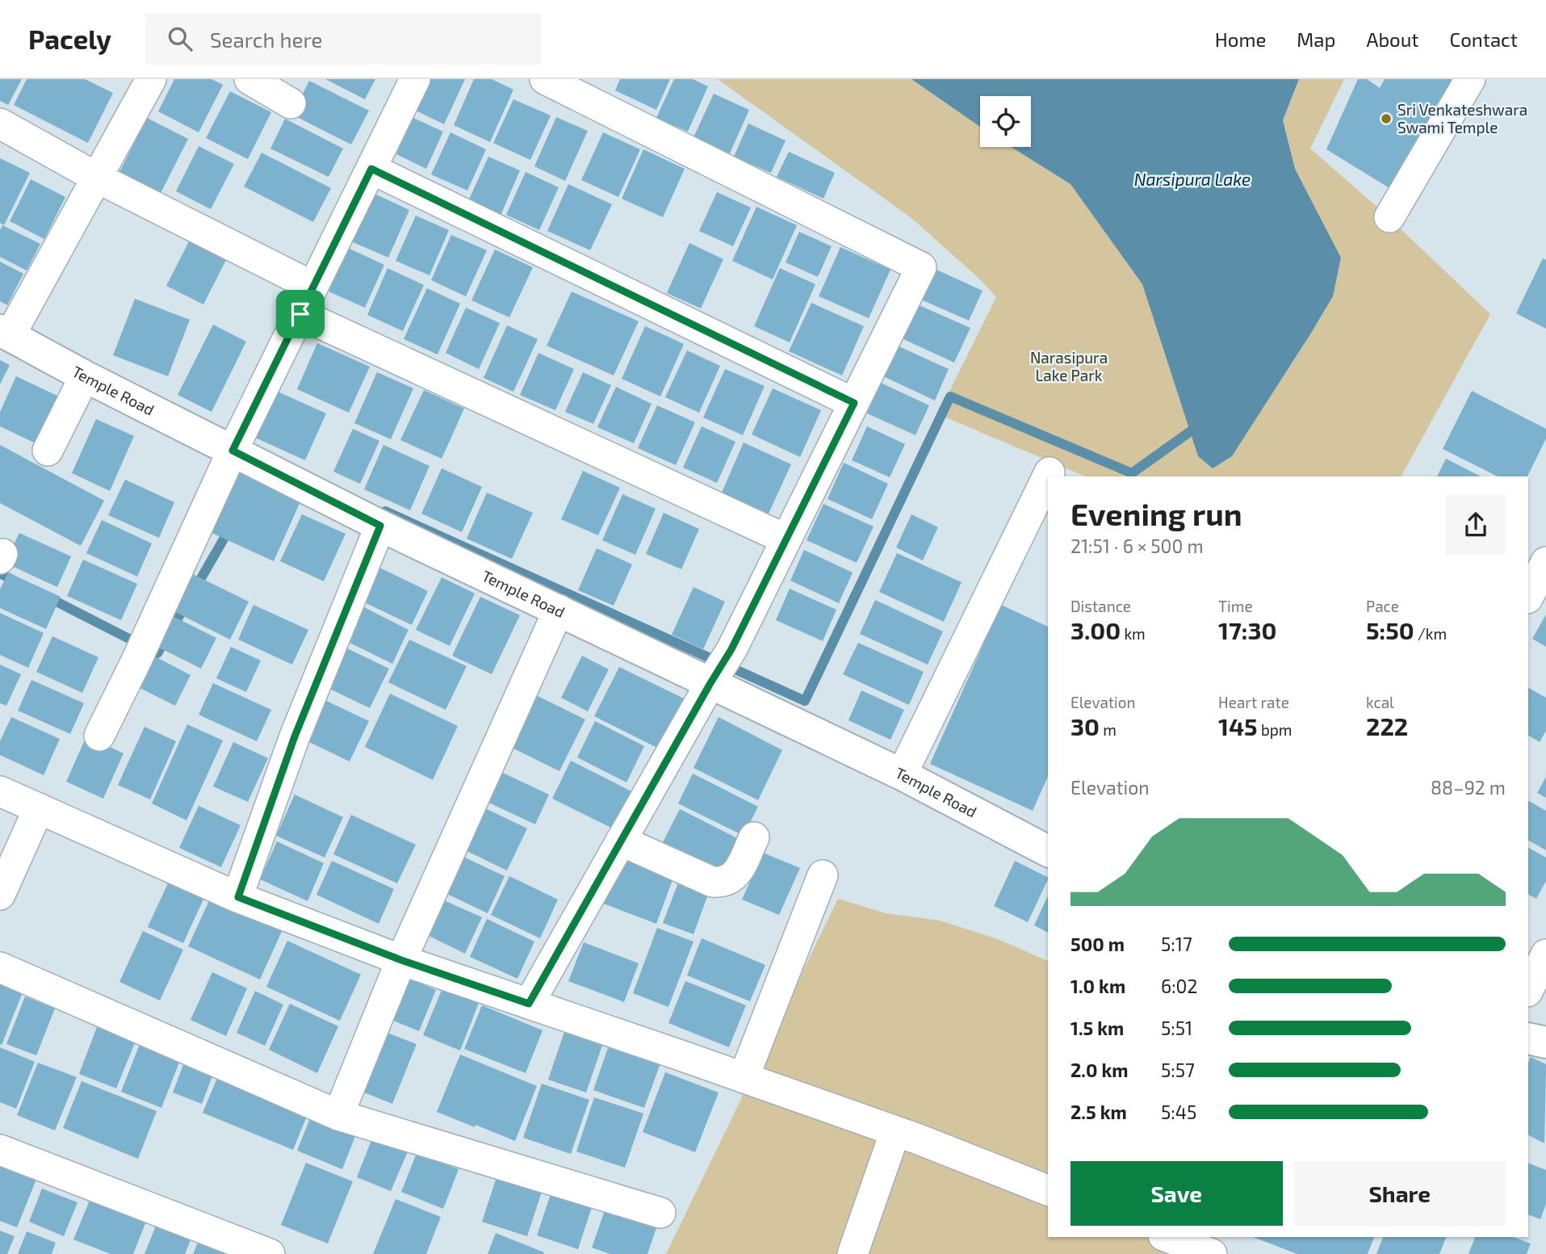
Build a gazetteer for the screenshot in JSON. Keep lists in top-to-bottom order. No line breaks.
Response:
{"streets":{"street":["Temple Road"]},"water":["Narsipura Lake"],"parks":["Narasipura Lake Park"],"places":["Sri Venkateshwara Swami Temple"],"page":{"header":"Pacely","search":"Search here","nav":["Home","Map","About","Contact"],"heading":["Evening run","21:51 · 6 × 500 m"],"stats":[["Distance","3.00 km"],["Time","17:30"],["Pace","5:50 /km"],["Elevation","30 m"],["Heart rate","145 bpm"],["kcal","222"]],"chart":["Elevation","88–92 m"],"list":[{"name":"500 m","note":"5:17"},{"name":"1.0 km","note":"6:02"},{"name":"1.5 km","note":"5:51"},{"name":"2.0 km","note":"5:57"},{"name":"2.5 km","note":"5:45"}],"buttons":["Save","Share"]}}
